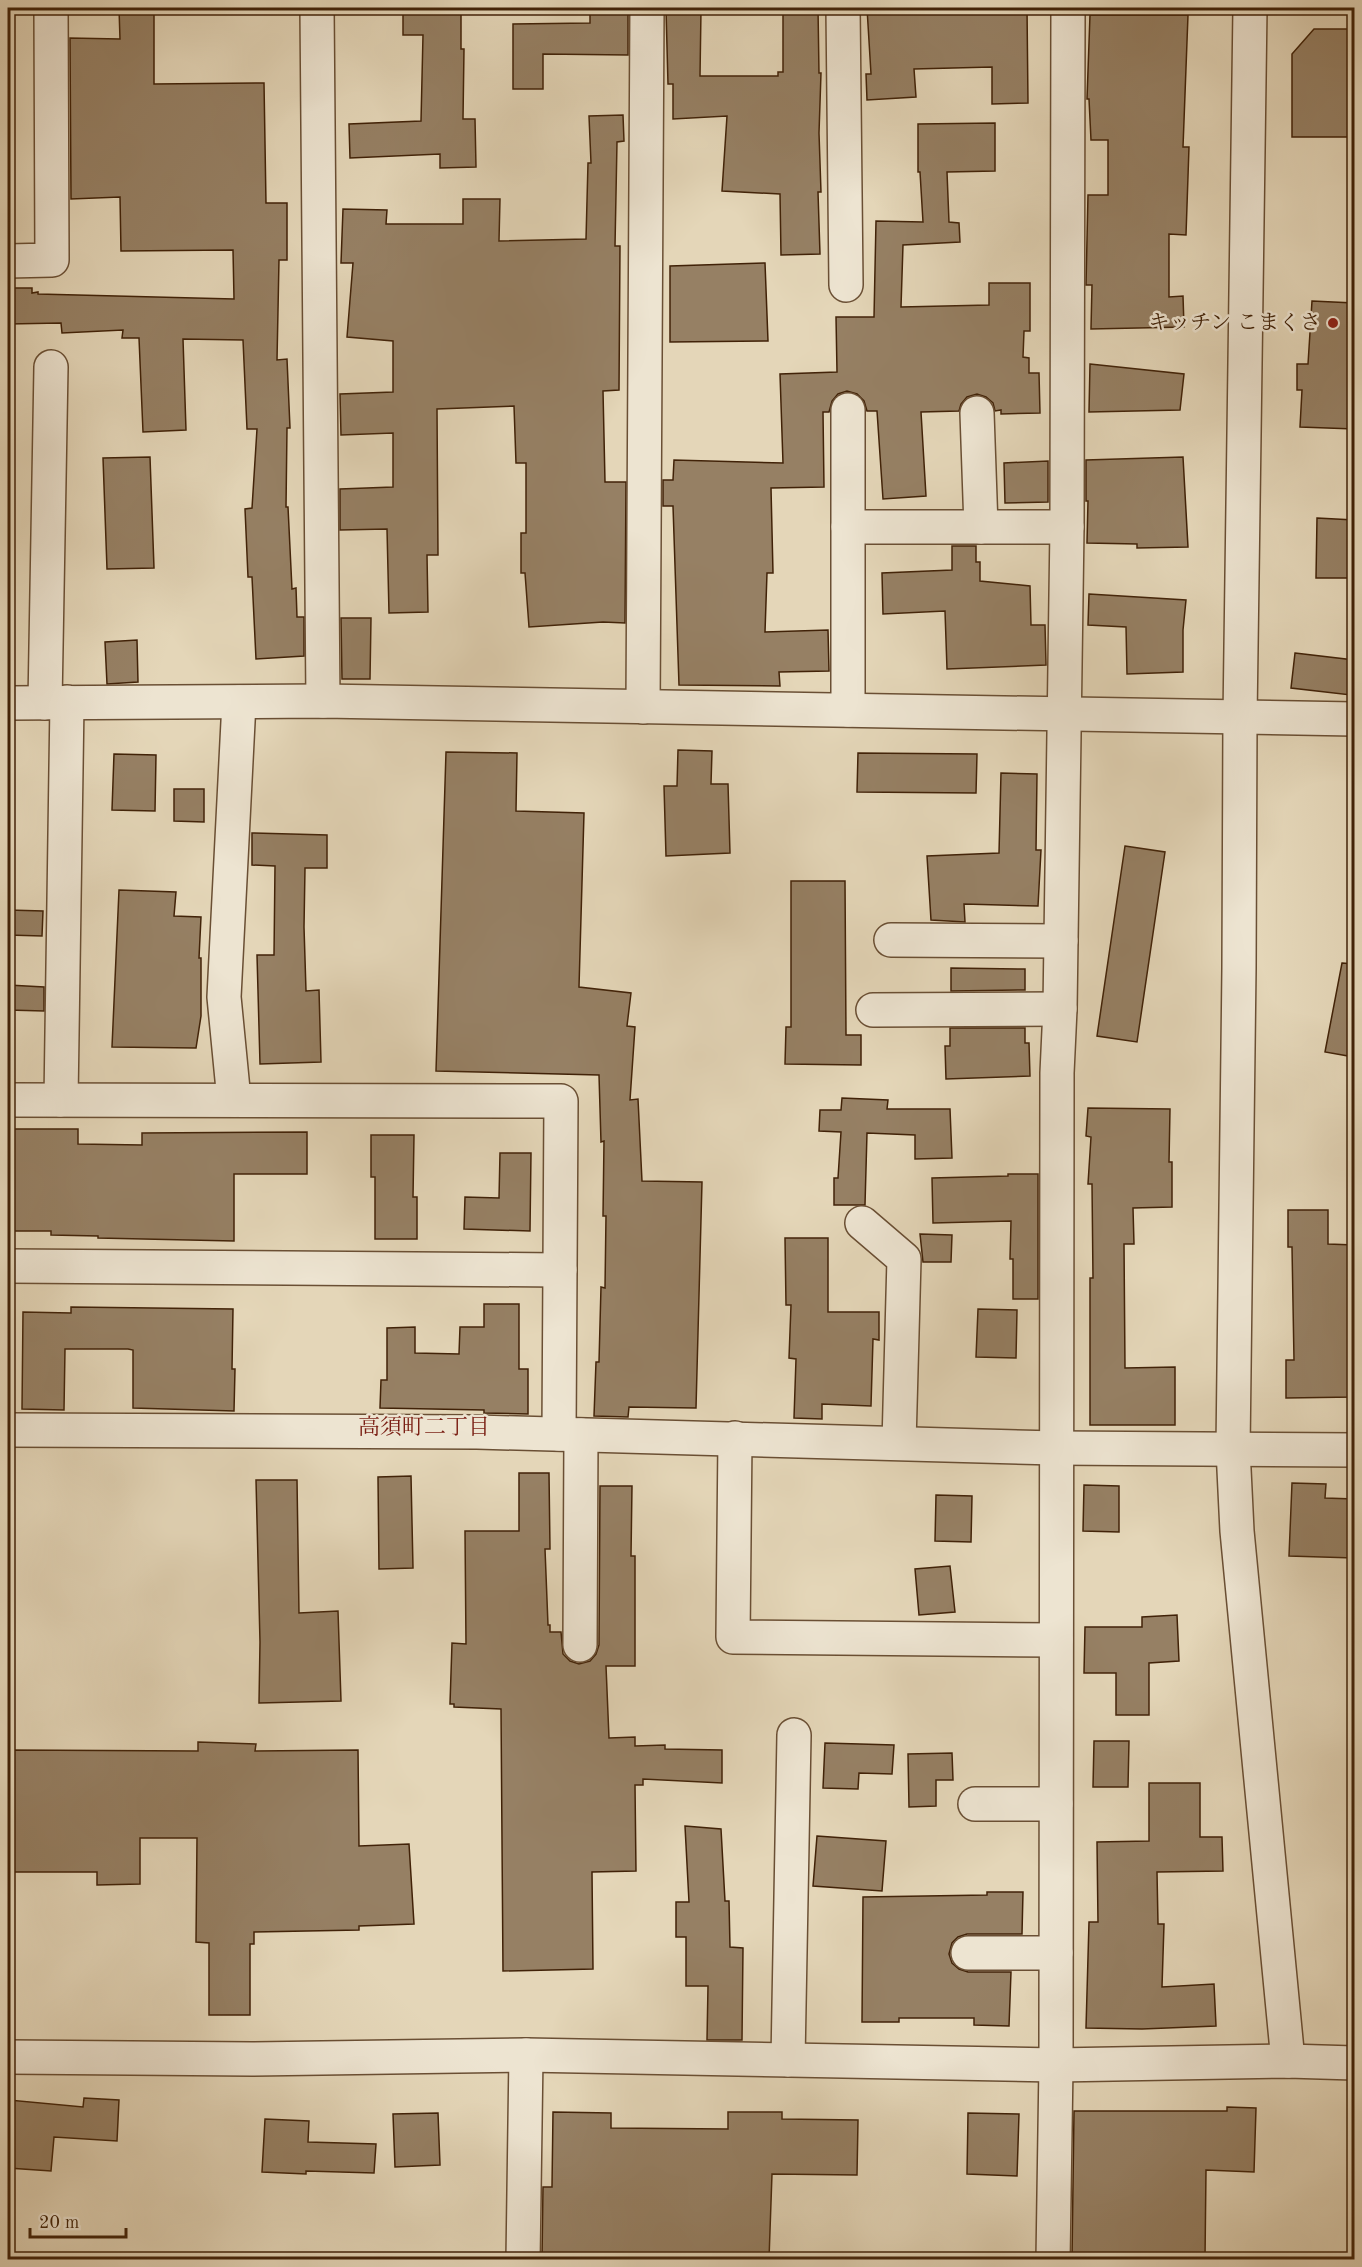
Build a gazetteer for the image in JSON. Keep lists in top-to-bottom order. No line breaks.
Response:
{"districts":["高須町二丁目"],"places":["キッチン こまくさ"],"scale_bar":"20 m"}
